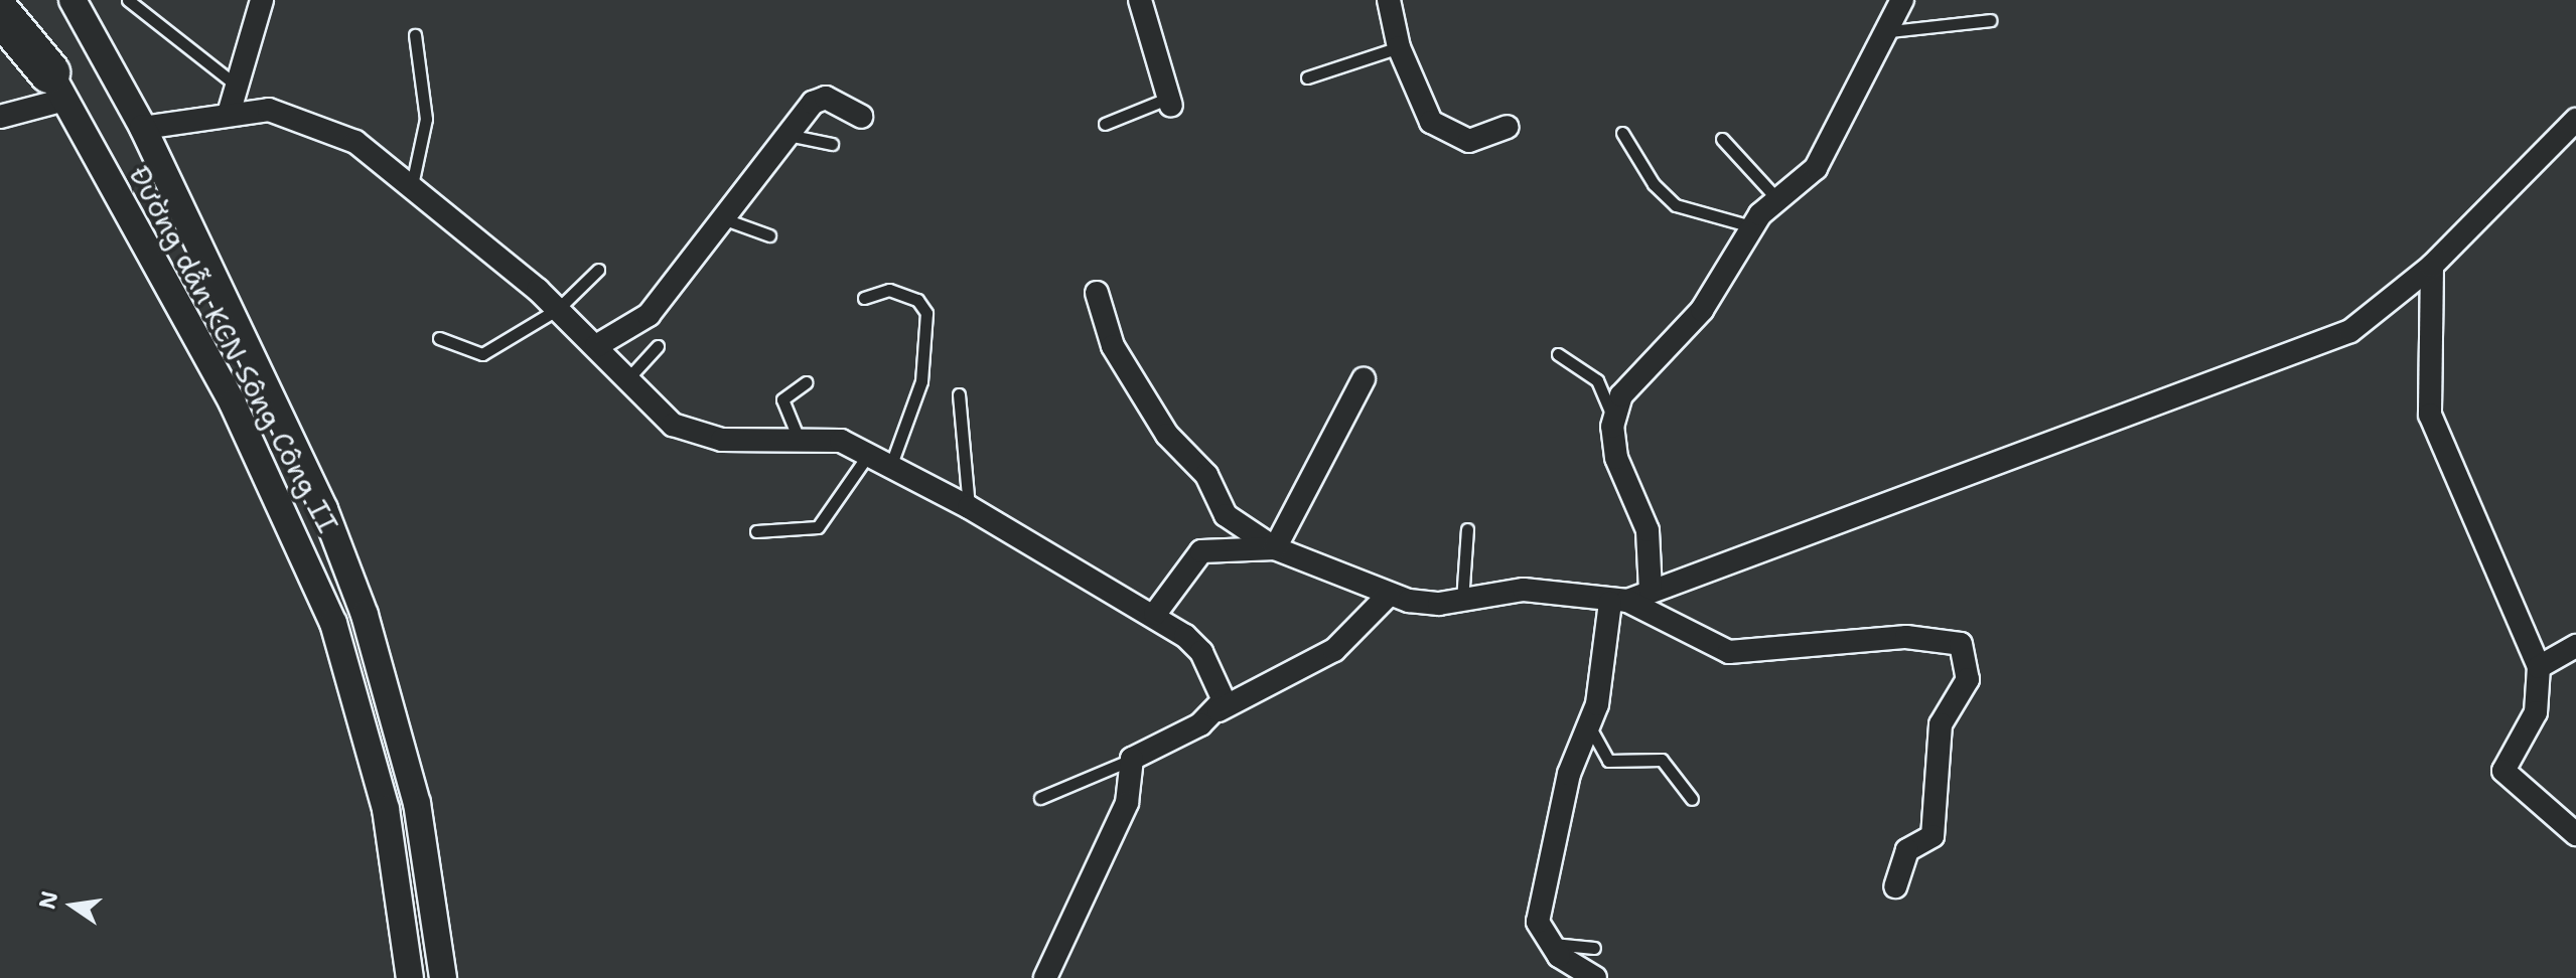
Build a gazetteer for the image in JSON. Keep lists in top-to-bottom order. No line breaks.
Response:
{"streets":{"street":["Đường dẫn KCN Sông Công II"]},"north":"left"}
